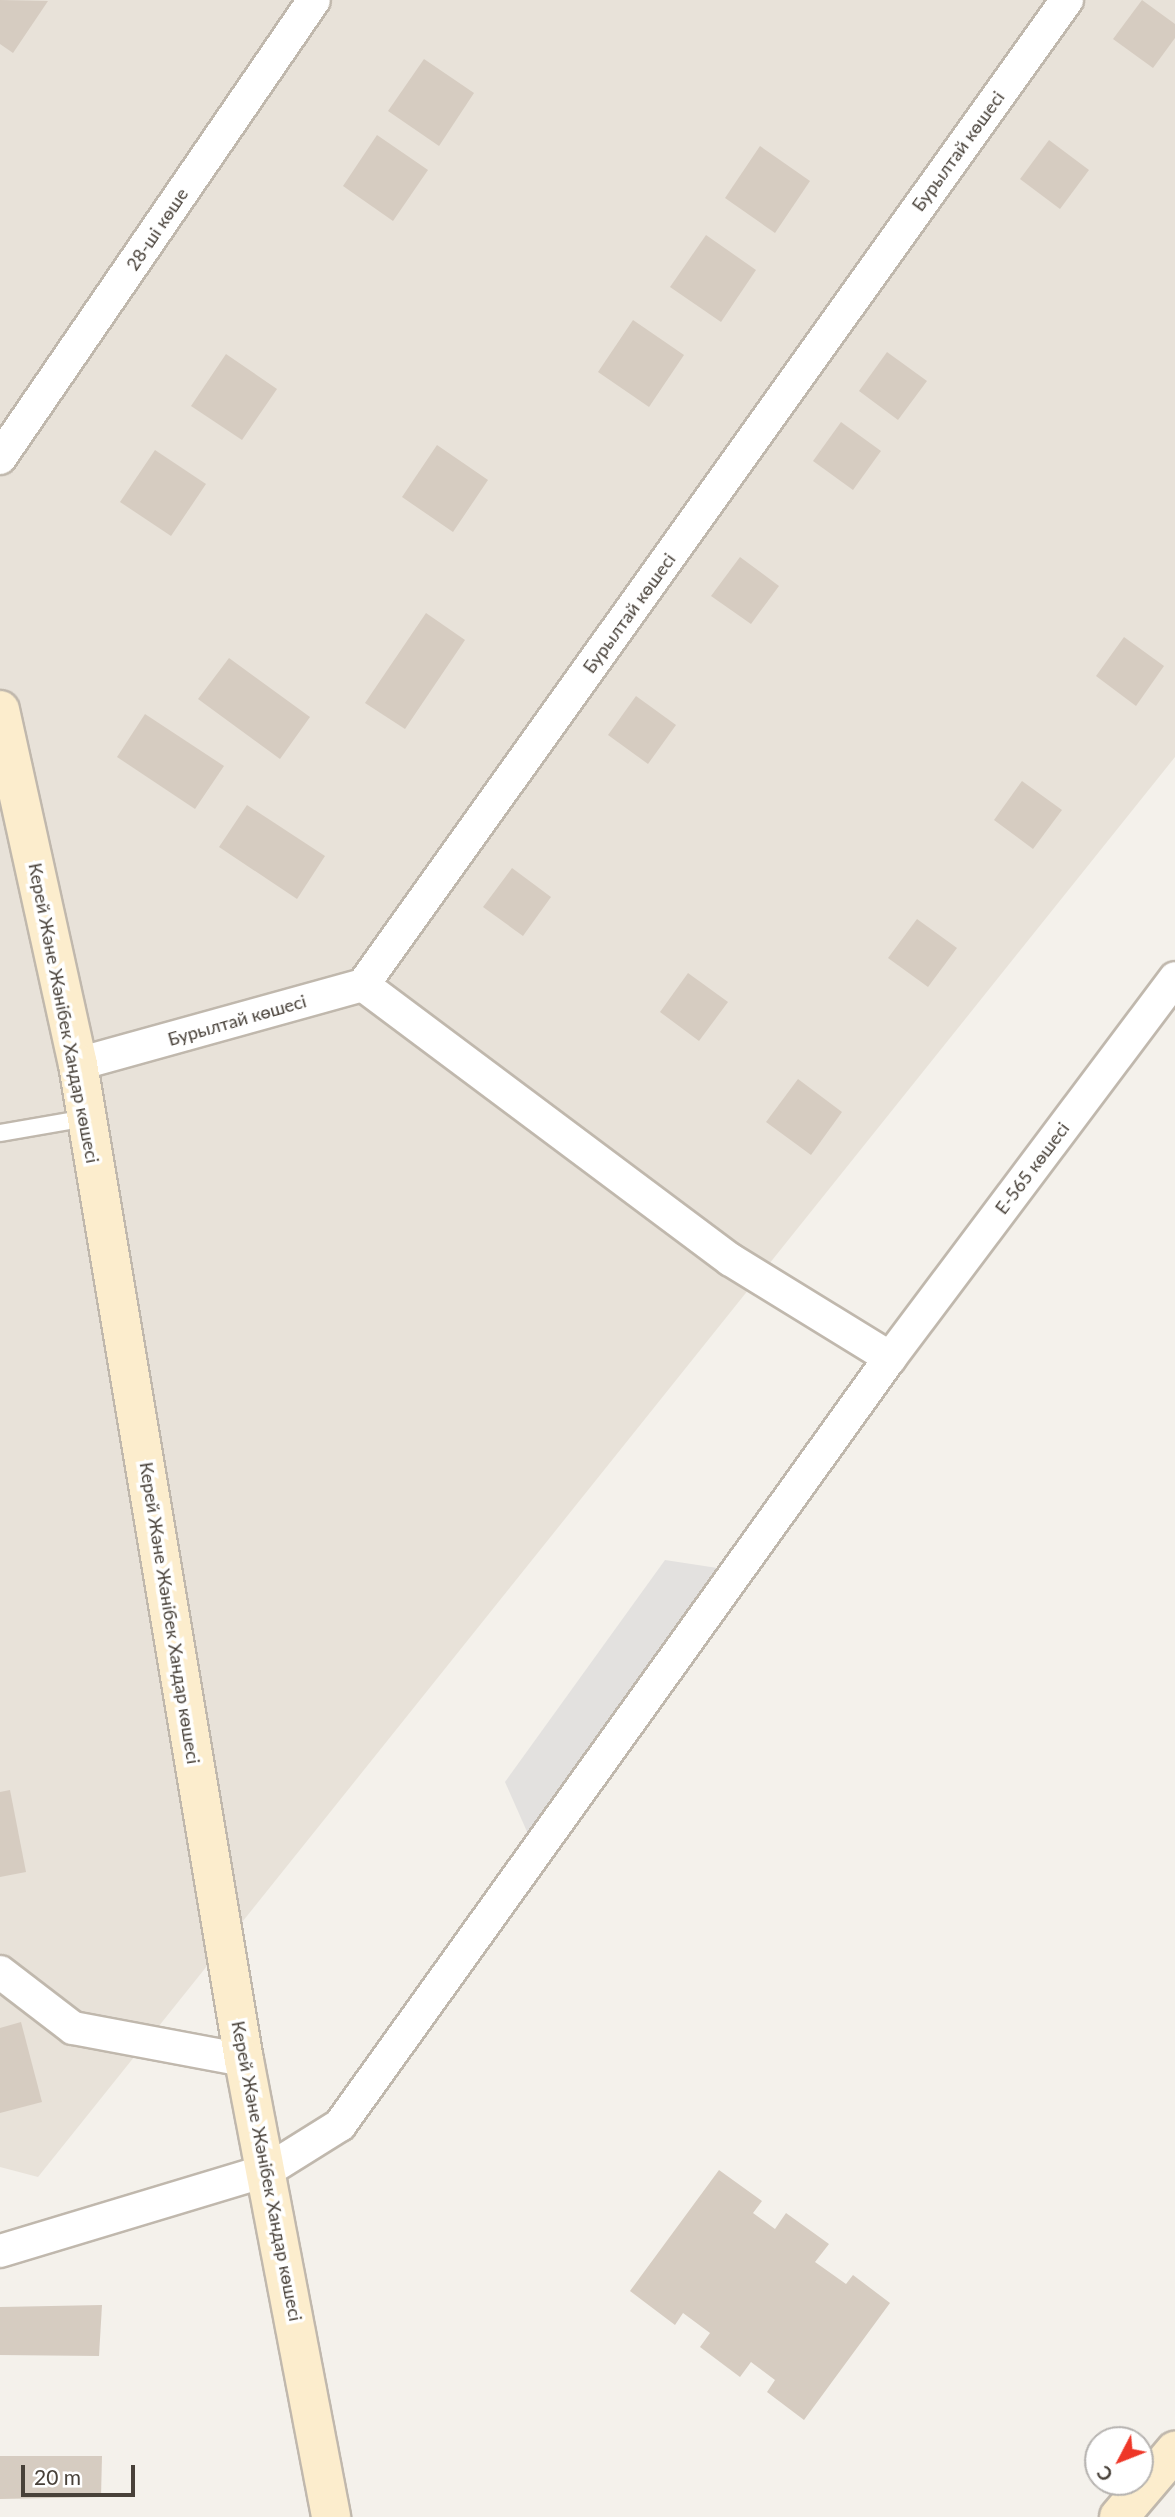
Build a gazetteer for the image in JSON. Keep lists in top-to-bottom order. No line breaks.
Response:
{"streets":{"street":["Бурылтай көшесі","28-ші көше","Керей Және Жәнібек Хандар көшесі","Е-565 көшесі"]},"crossings":[["Бурылтай көшесі","Керей Және Жәнібек Хандар көшесі"],["Керей Және Жәнібек Хандар көшесі","Е-565 көшесі"]],"scale_bar":"20 m","north":"bottom left"}
